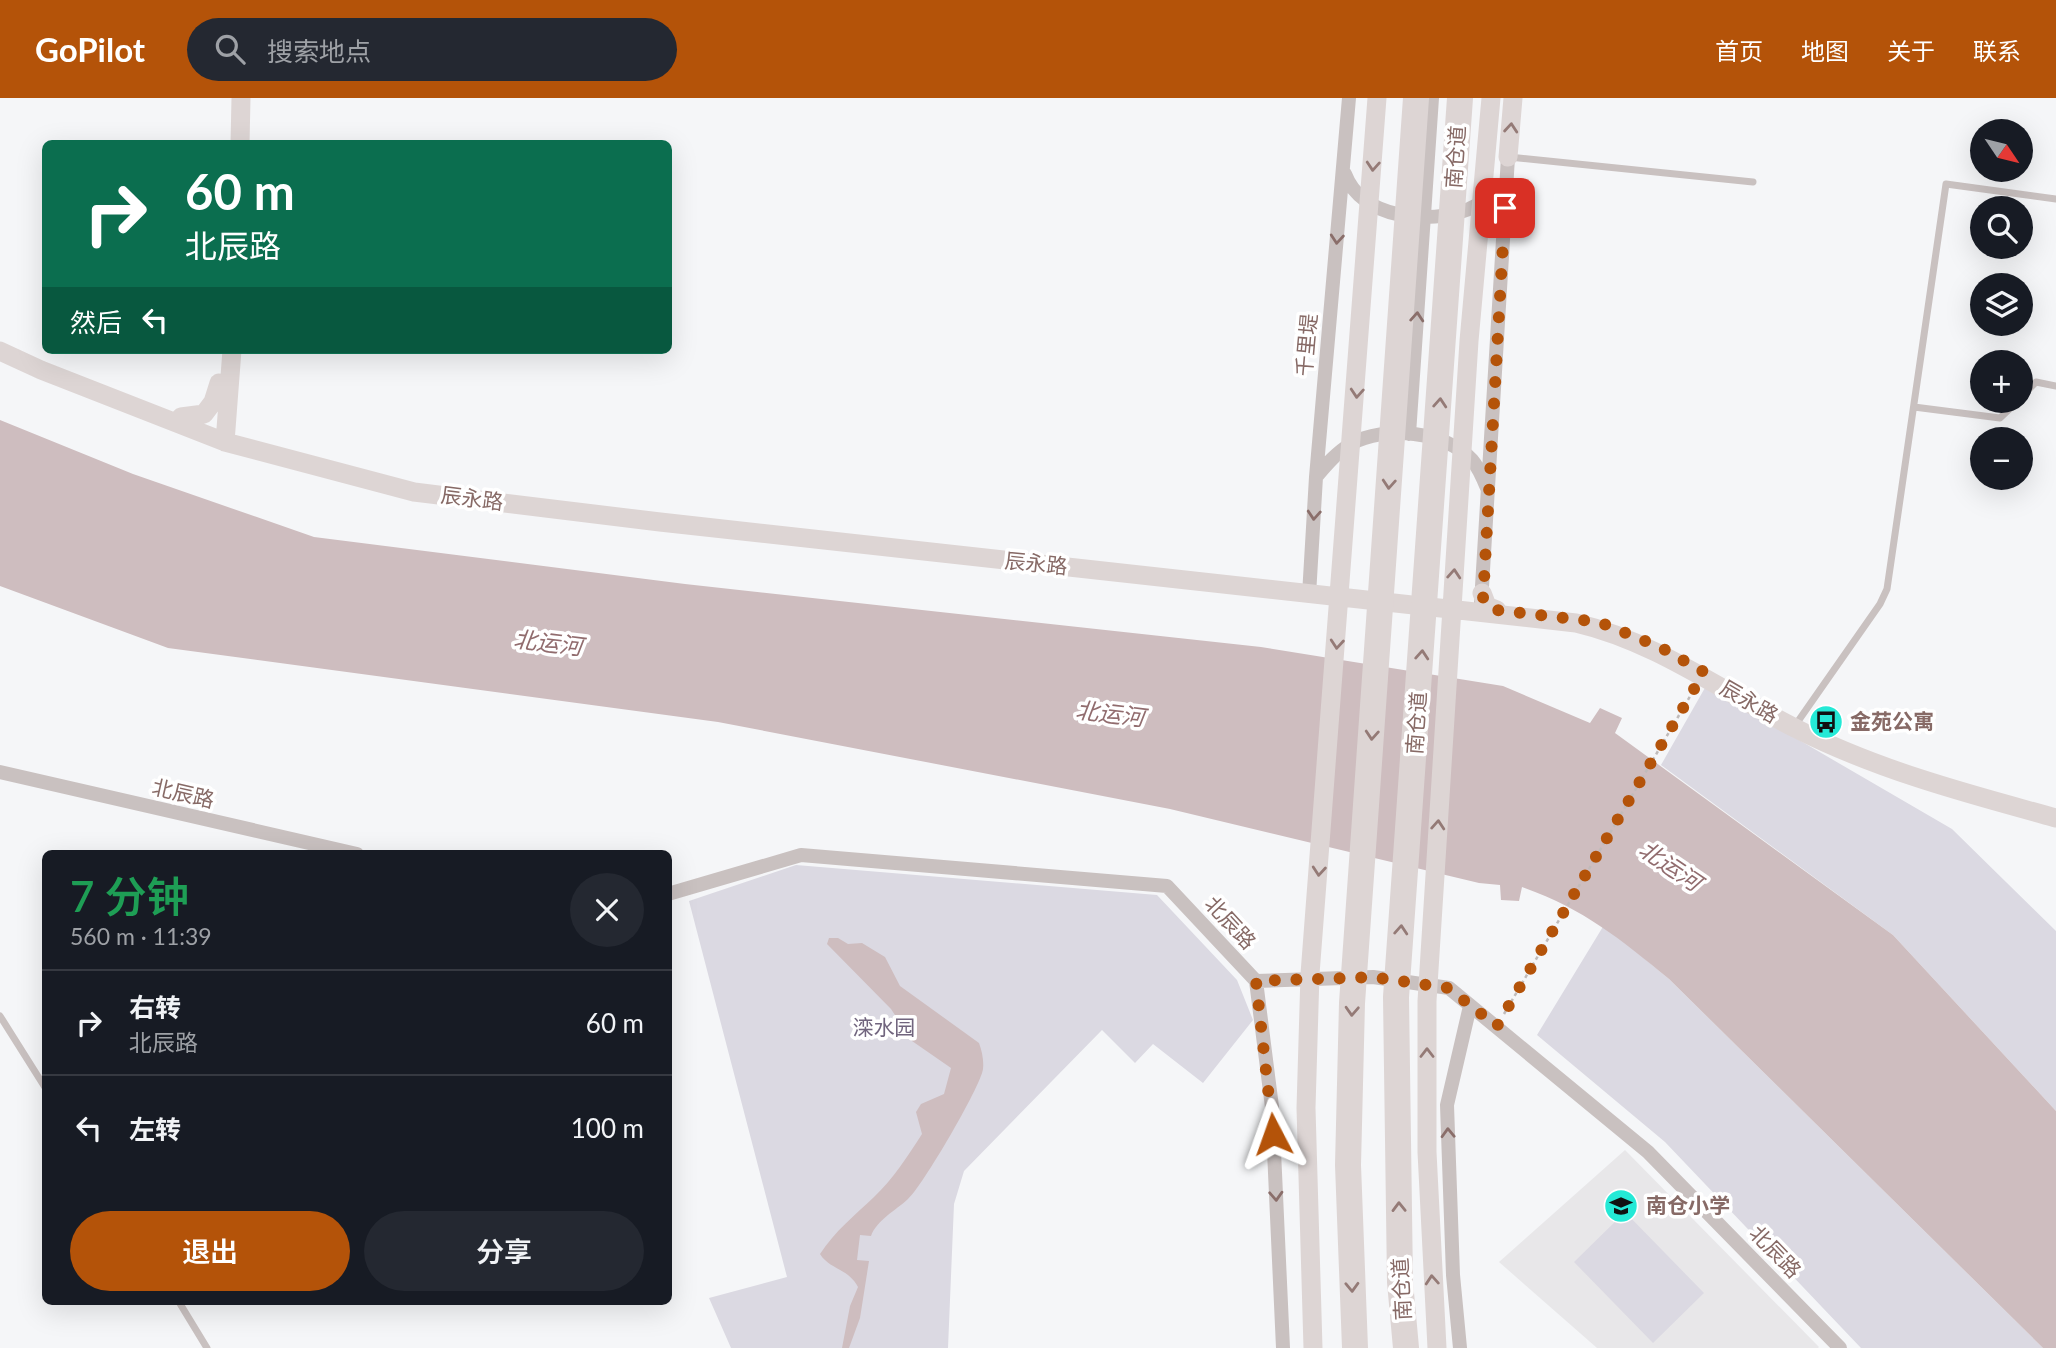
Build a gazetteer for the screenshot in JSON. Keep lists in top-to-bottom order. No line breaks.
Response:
{"streets":{"highway":["南仓道"],"main road":["辰永路"],"street":["千里堤","北辰路"]},"crossings":[["千里堤","辰永路"]],"water":["北运河"],"parks":["滦水园"],"places":{"bus stop":["金苑公寓"],"school or university":["南仓小学"]},"north":"bottom right","page":{"header":"GoPilot","search":"搜索地点","nav":["首页","地图","关于","联系"],"map_buttons":["+","−"],"turn":["60 m","北辰路"],"then":"然后","heading":["7 分钟","560 m · 11:39"],"list":[{"name":"右转","note":"北辰路","value":"60 m"},{"name":"左转","value":"100 m"}],"buttons":["退出","分享"]}}
